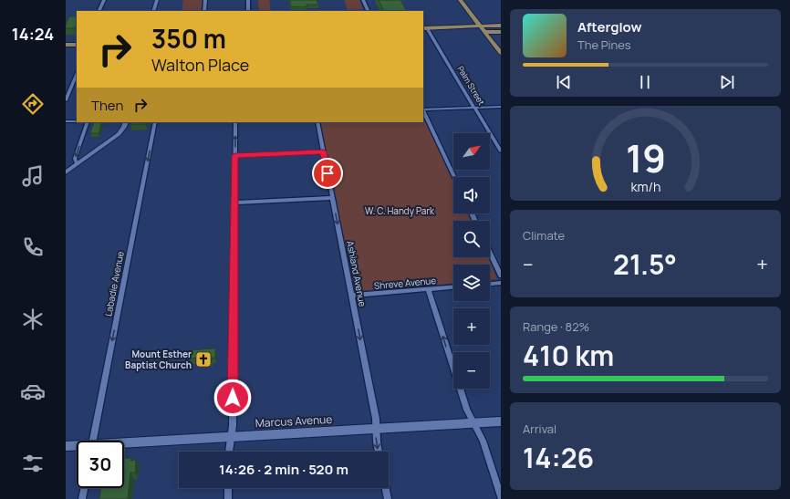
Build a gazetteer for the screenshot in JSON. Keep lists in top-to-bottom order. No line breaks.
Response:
{"streets":{"street":["Palm Street","Ashland Avenue","Shreve Avenue","Labadie Avenue","Marcus Avenue"]},"crossings":[["Ashland Avenue","Shreve Avenue"],["Ashland Avenue","Marcus Avenue"]],"one_way":["Ashland Avenue","Labadie Avenue"],"parks":["W. C. Handy Park"],"places":{"church":["Mount Esther Baptist Church"]},"north":"top right","page":{"tabs":"14:24","turn":["350 m","Walton Place"],"song":["Afterglow","The Pines"],"then":"Then","map_buttons":["+","−"],"tile":["Climate",["Range · 82%","410 km"],["Arrival","14:26"]],"heat":["−","21.5°","+"],"limit":"30","trip":"14:26 · 2 min · 520 m","gauge":["19","km/h"]}}
